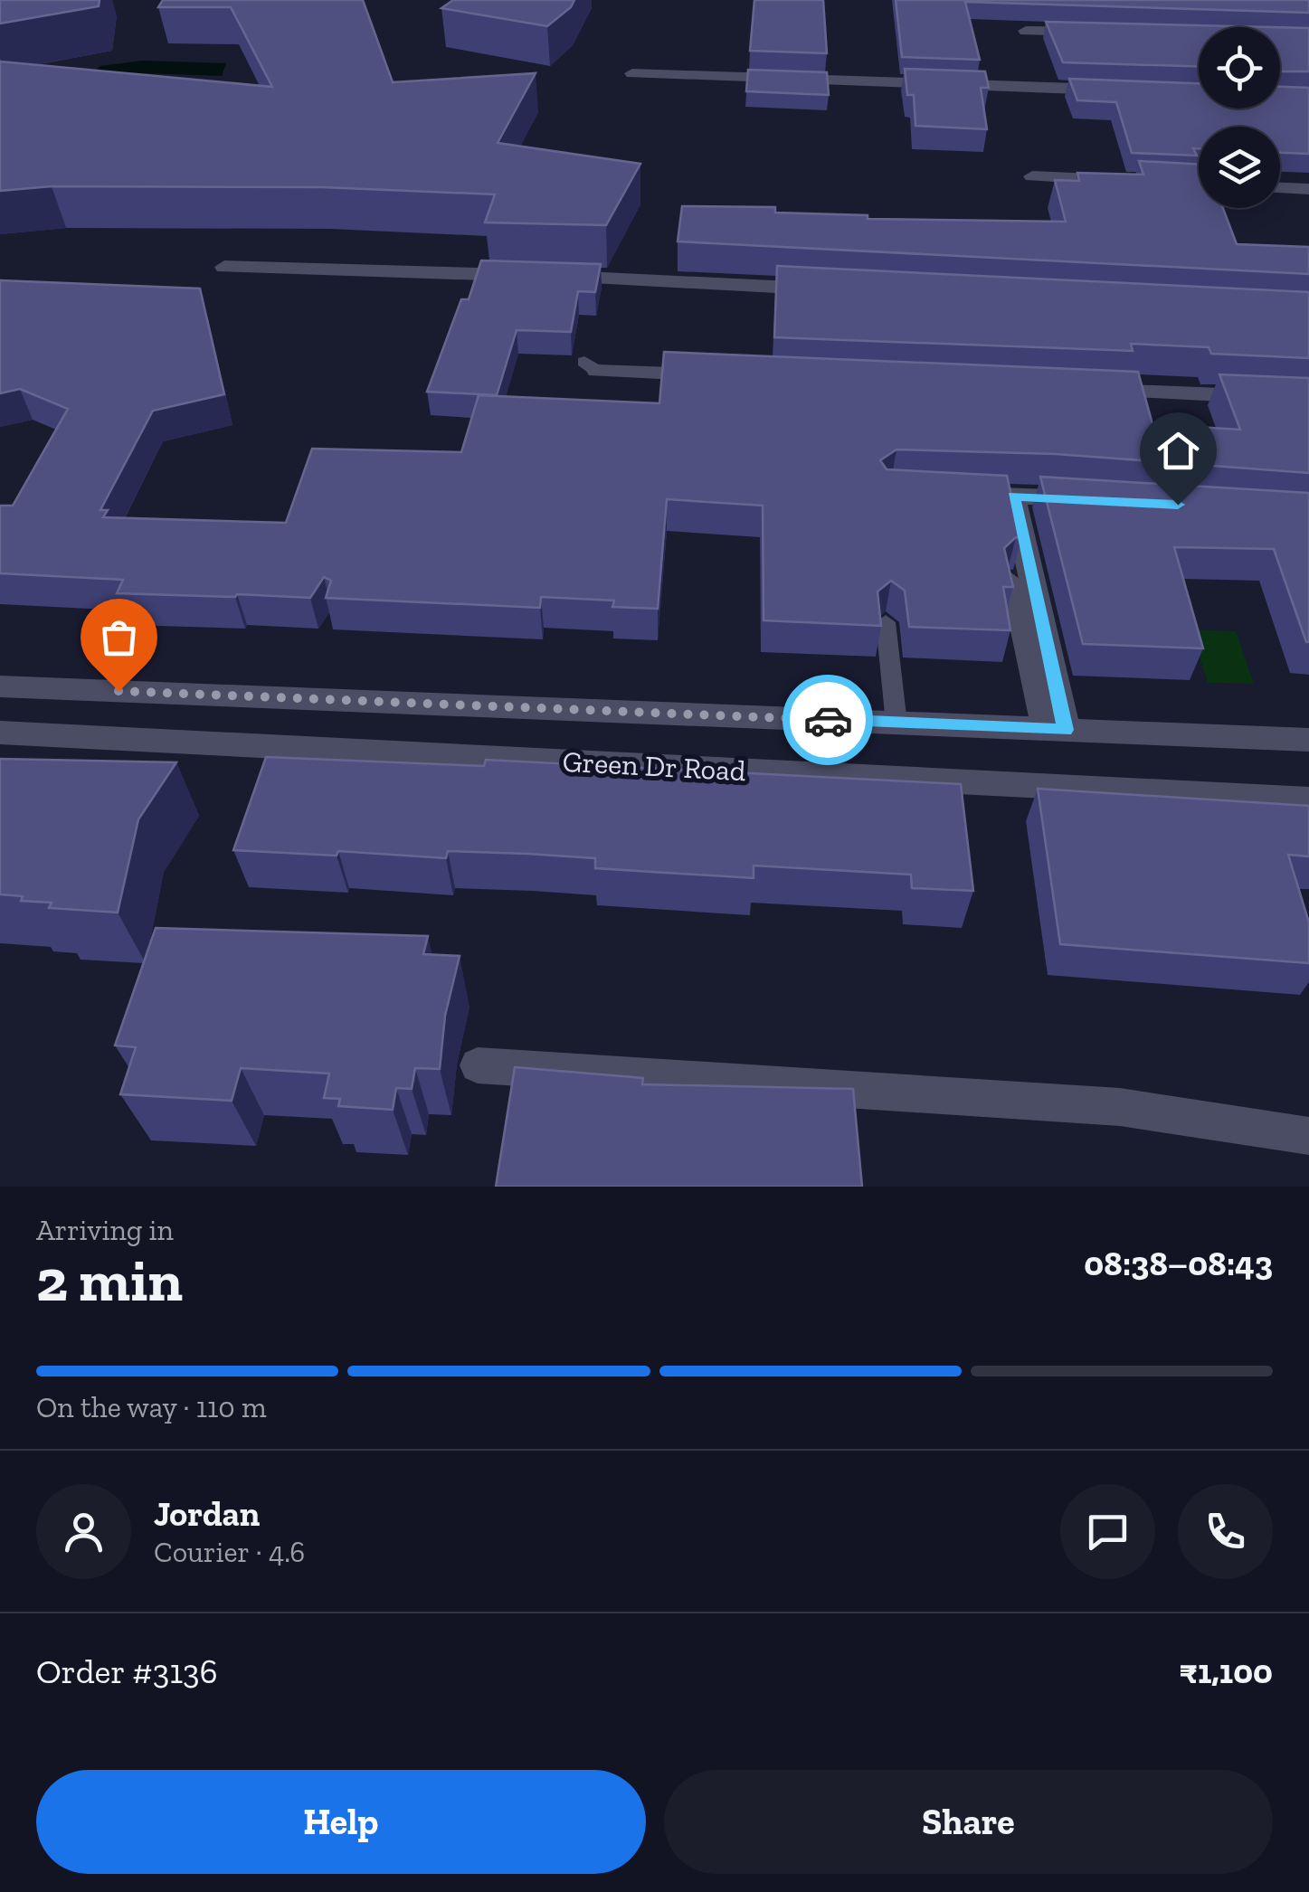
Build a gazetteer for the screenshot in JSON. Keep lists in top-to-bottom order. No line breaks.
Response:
{"streets":{"street":["Green Dr Road"]},"page":{"heading":["2 min","Arriving in","08:38–08:43"],"panel":["Jordan","Courier · 4.6","Order #3136","₹1,100"],"bar":"On the way · 110 m","buttons":["Help","Share"]}}
